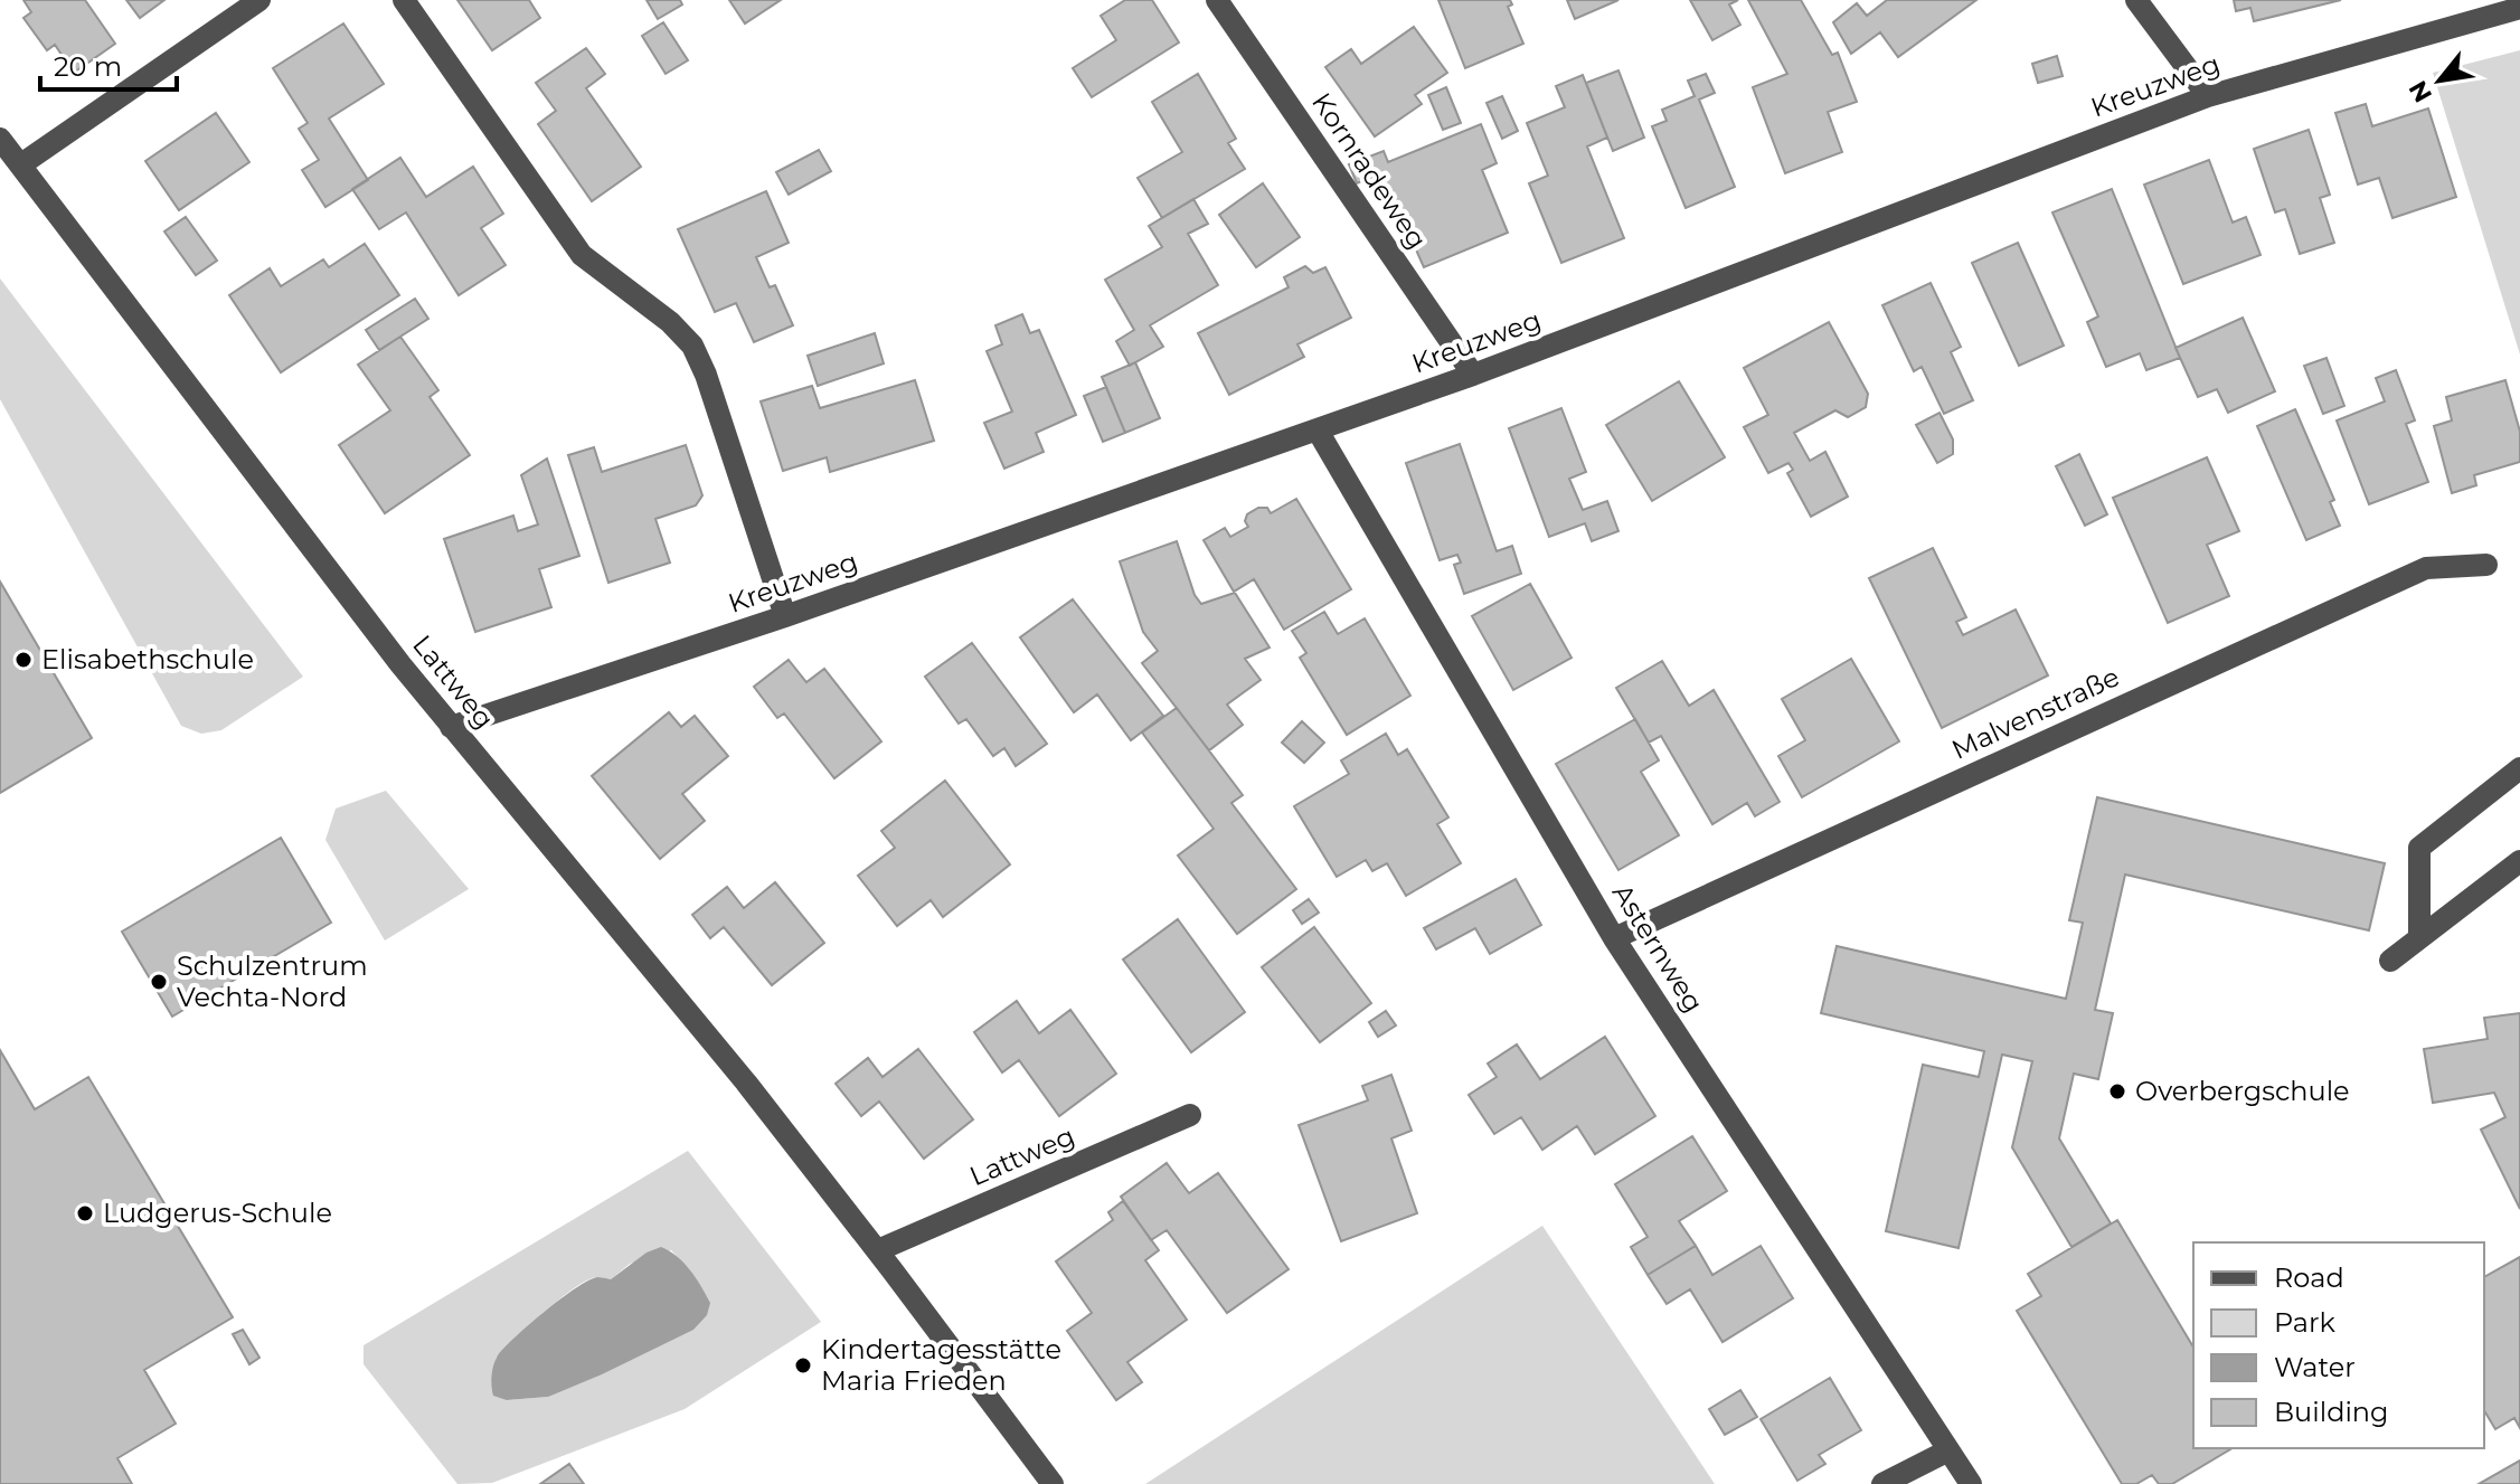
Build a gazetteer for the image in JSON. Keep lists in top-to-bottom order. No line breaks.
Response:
{"streets":{"street":["Kreuzweg","Kornradeweg","Lattweg","Malvenstraße","Asternweg"]},"crossings":[["Kreuzweg","Kornradeweg"],["Kreuzweg","Lattweg"],["Kreuzweg","Asternweg"],["Malvenstraße","Asternweg"]],"places":["Elisabethschule","Schulzentrum Vechta-Nord","Overbergschule","Ludgerus-Schule","Kindertagesstätte Maria Frieden"],"legend":["Road","Park","Water","Building"],"scale_bar":"20 m","north":"bottom left"}
